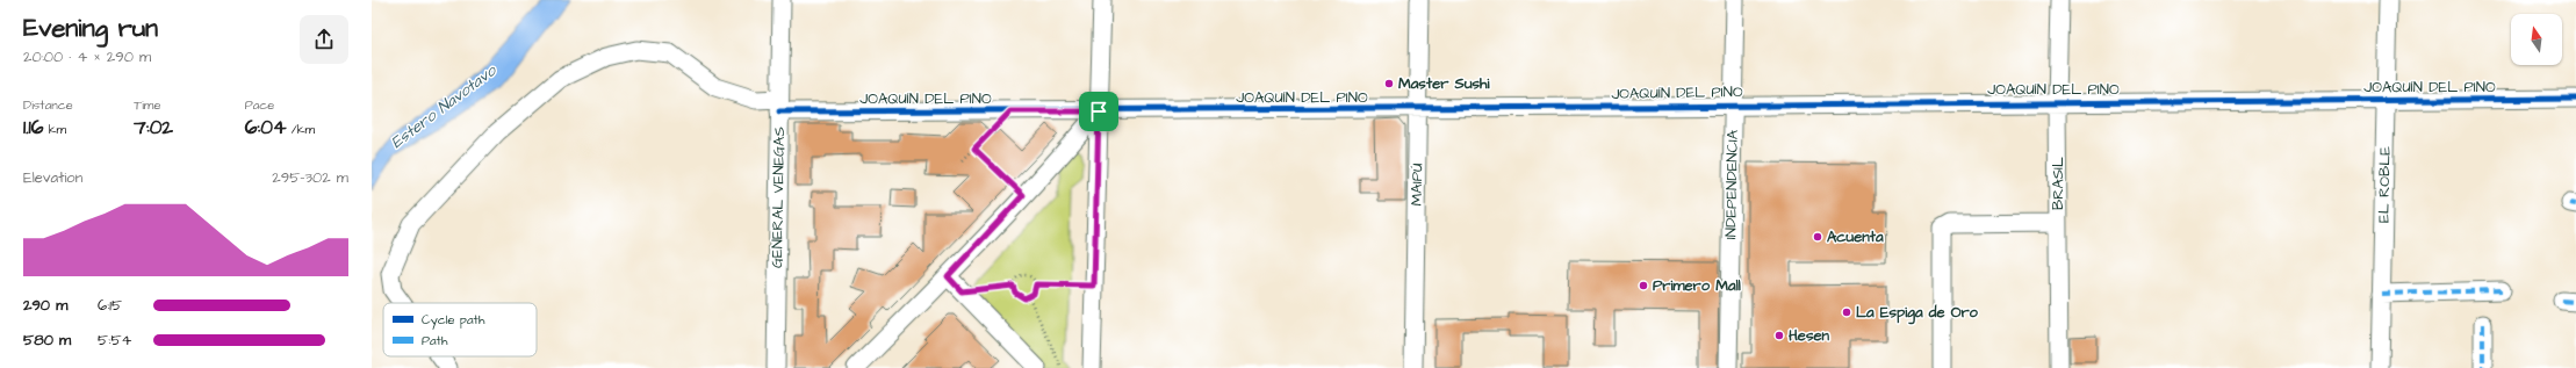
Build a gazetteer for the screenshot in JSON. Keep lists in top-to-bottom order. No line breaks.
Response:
{"streets":{"street":["JOAQUÍN DEL PINO","BRASIL","MAIPÚ","INDEPENDENCIA","EL ROBLE","GENERAL VENEGAS"]},"crossings":[["JOAQUÍN DEL PINO","BRASIL"],["JOAQUÍN DEL PINO","MAIPÚ"],["JOAQUÍN DEL PINO","INDEPENDENCIA"],["JOAQUÍN DEL PINO","EL ROBLE"],["JOAQUÍN DEL PINO","GENERAL VENEGAS"]],"water":["Estero Navotavo"],"places":["Master Sushi","Acuenta","Primero Mall","La Espiga de Oro","Hesen"],"legend":["Cycle path","Path"],"north":"top","page":{"heading":["Evening run","20:00 · 4 × 290 m"],"stats":[["Distance","1.16 km"],["Time","7:02"],["Pace","6:04 /km"]],"chart":["Elevation","295–302 m"],"list":[{"name":"290 m","note":"6:15"},{"name":"580 m","note":"5:54"}]}}
